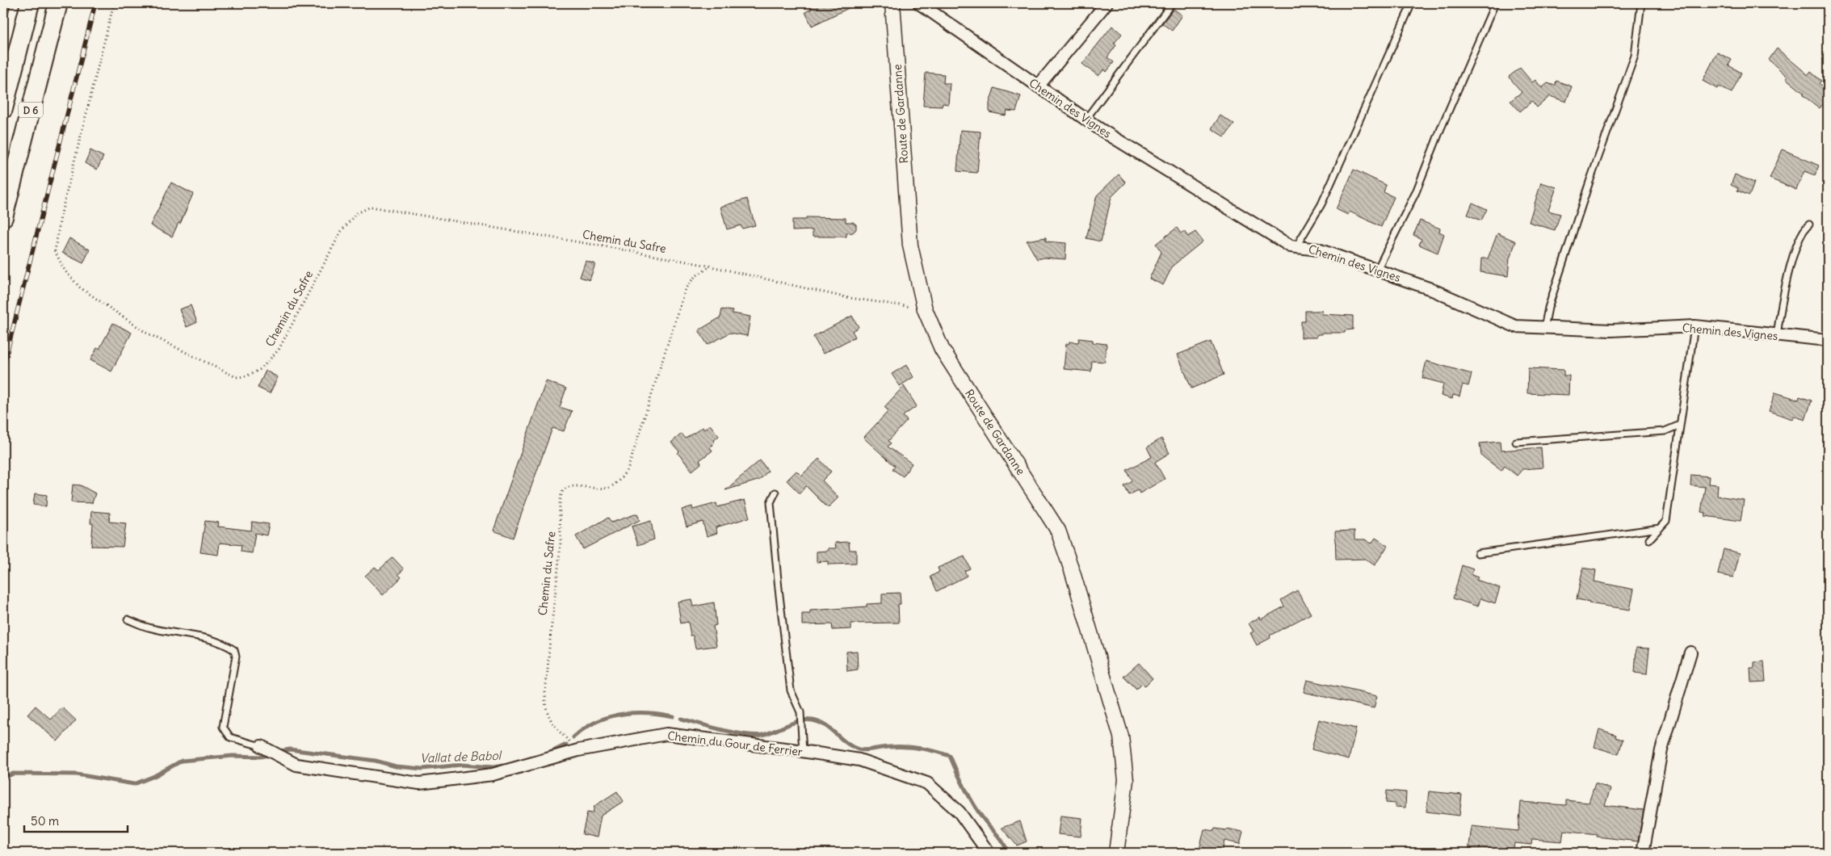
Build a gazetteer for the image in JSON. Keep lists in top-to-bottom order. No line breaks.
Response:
{"streets":{"highway":["D 6"],"street":["Chemin des Vignes","Route de Gardanne","Chemin du Gour de Ferrier"],"path":["Chemin du Safre"]},"crossings":[["Route de Gardanne","Chemin du Safre"],["Chemin du Safre","Chemin du Gour de Ferrier"]],"water":["Vallat de Babol"],"scale_bar":"50 m"}
